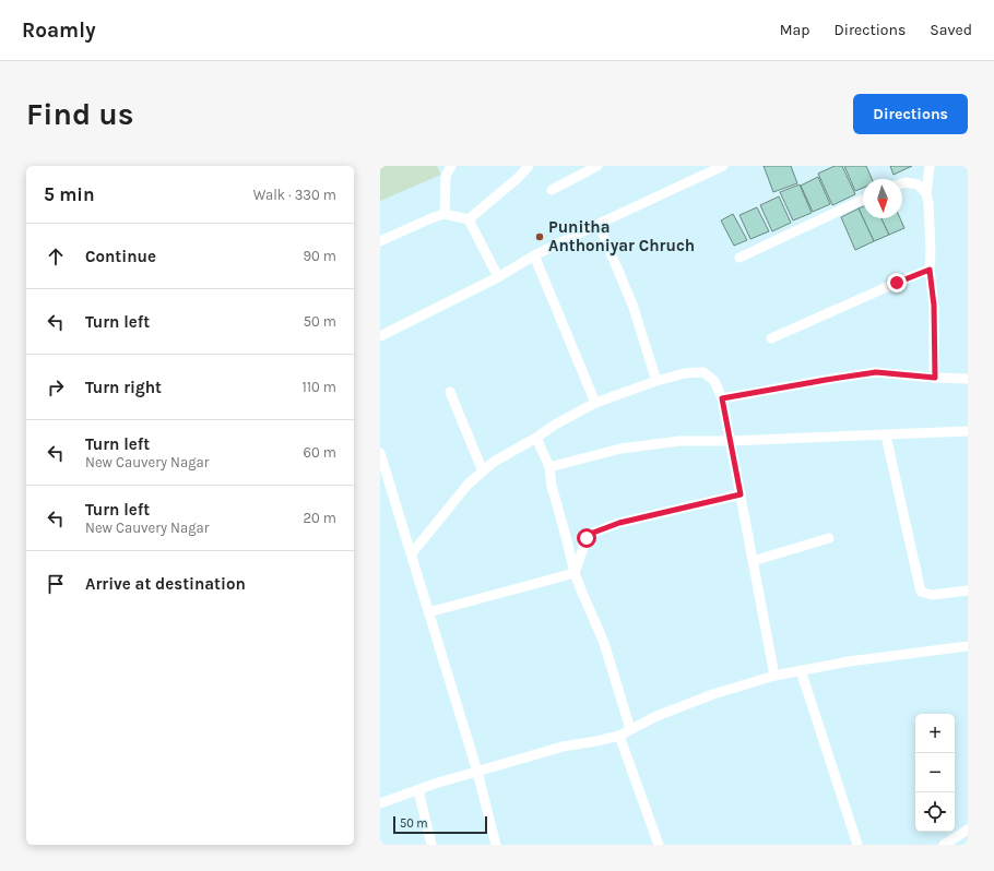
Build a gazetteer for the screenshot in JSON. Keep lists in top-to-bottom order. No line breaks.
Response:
{"places":["Punitha Anthoniyar Chruch"],"scale_bar":"50 m","north":"bottom","page":{"header":"Roamly","nav":["Map","Directions","Saved"],"buttons":"Directions","title":"Find us","heading":["5 min","Walk · 330 m"],"list":[["Continue","90 m"],["Turn left","50 m"],["Turn right","110 m"],["Turn left","New Cauvery Nagar","60 m"],["Turn left","New Cauvery Nagar","20 m"],"Arrive at destination"],"map_buttons":["+","−"],"scale":"50 m"}}
